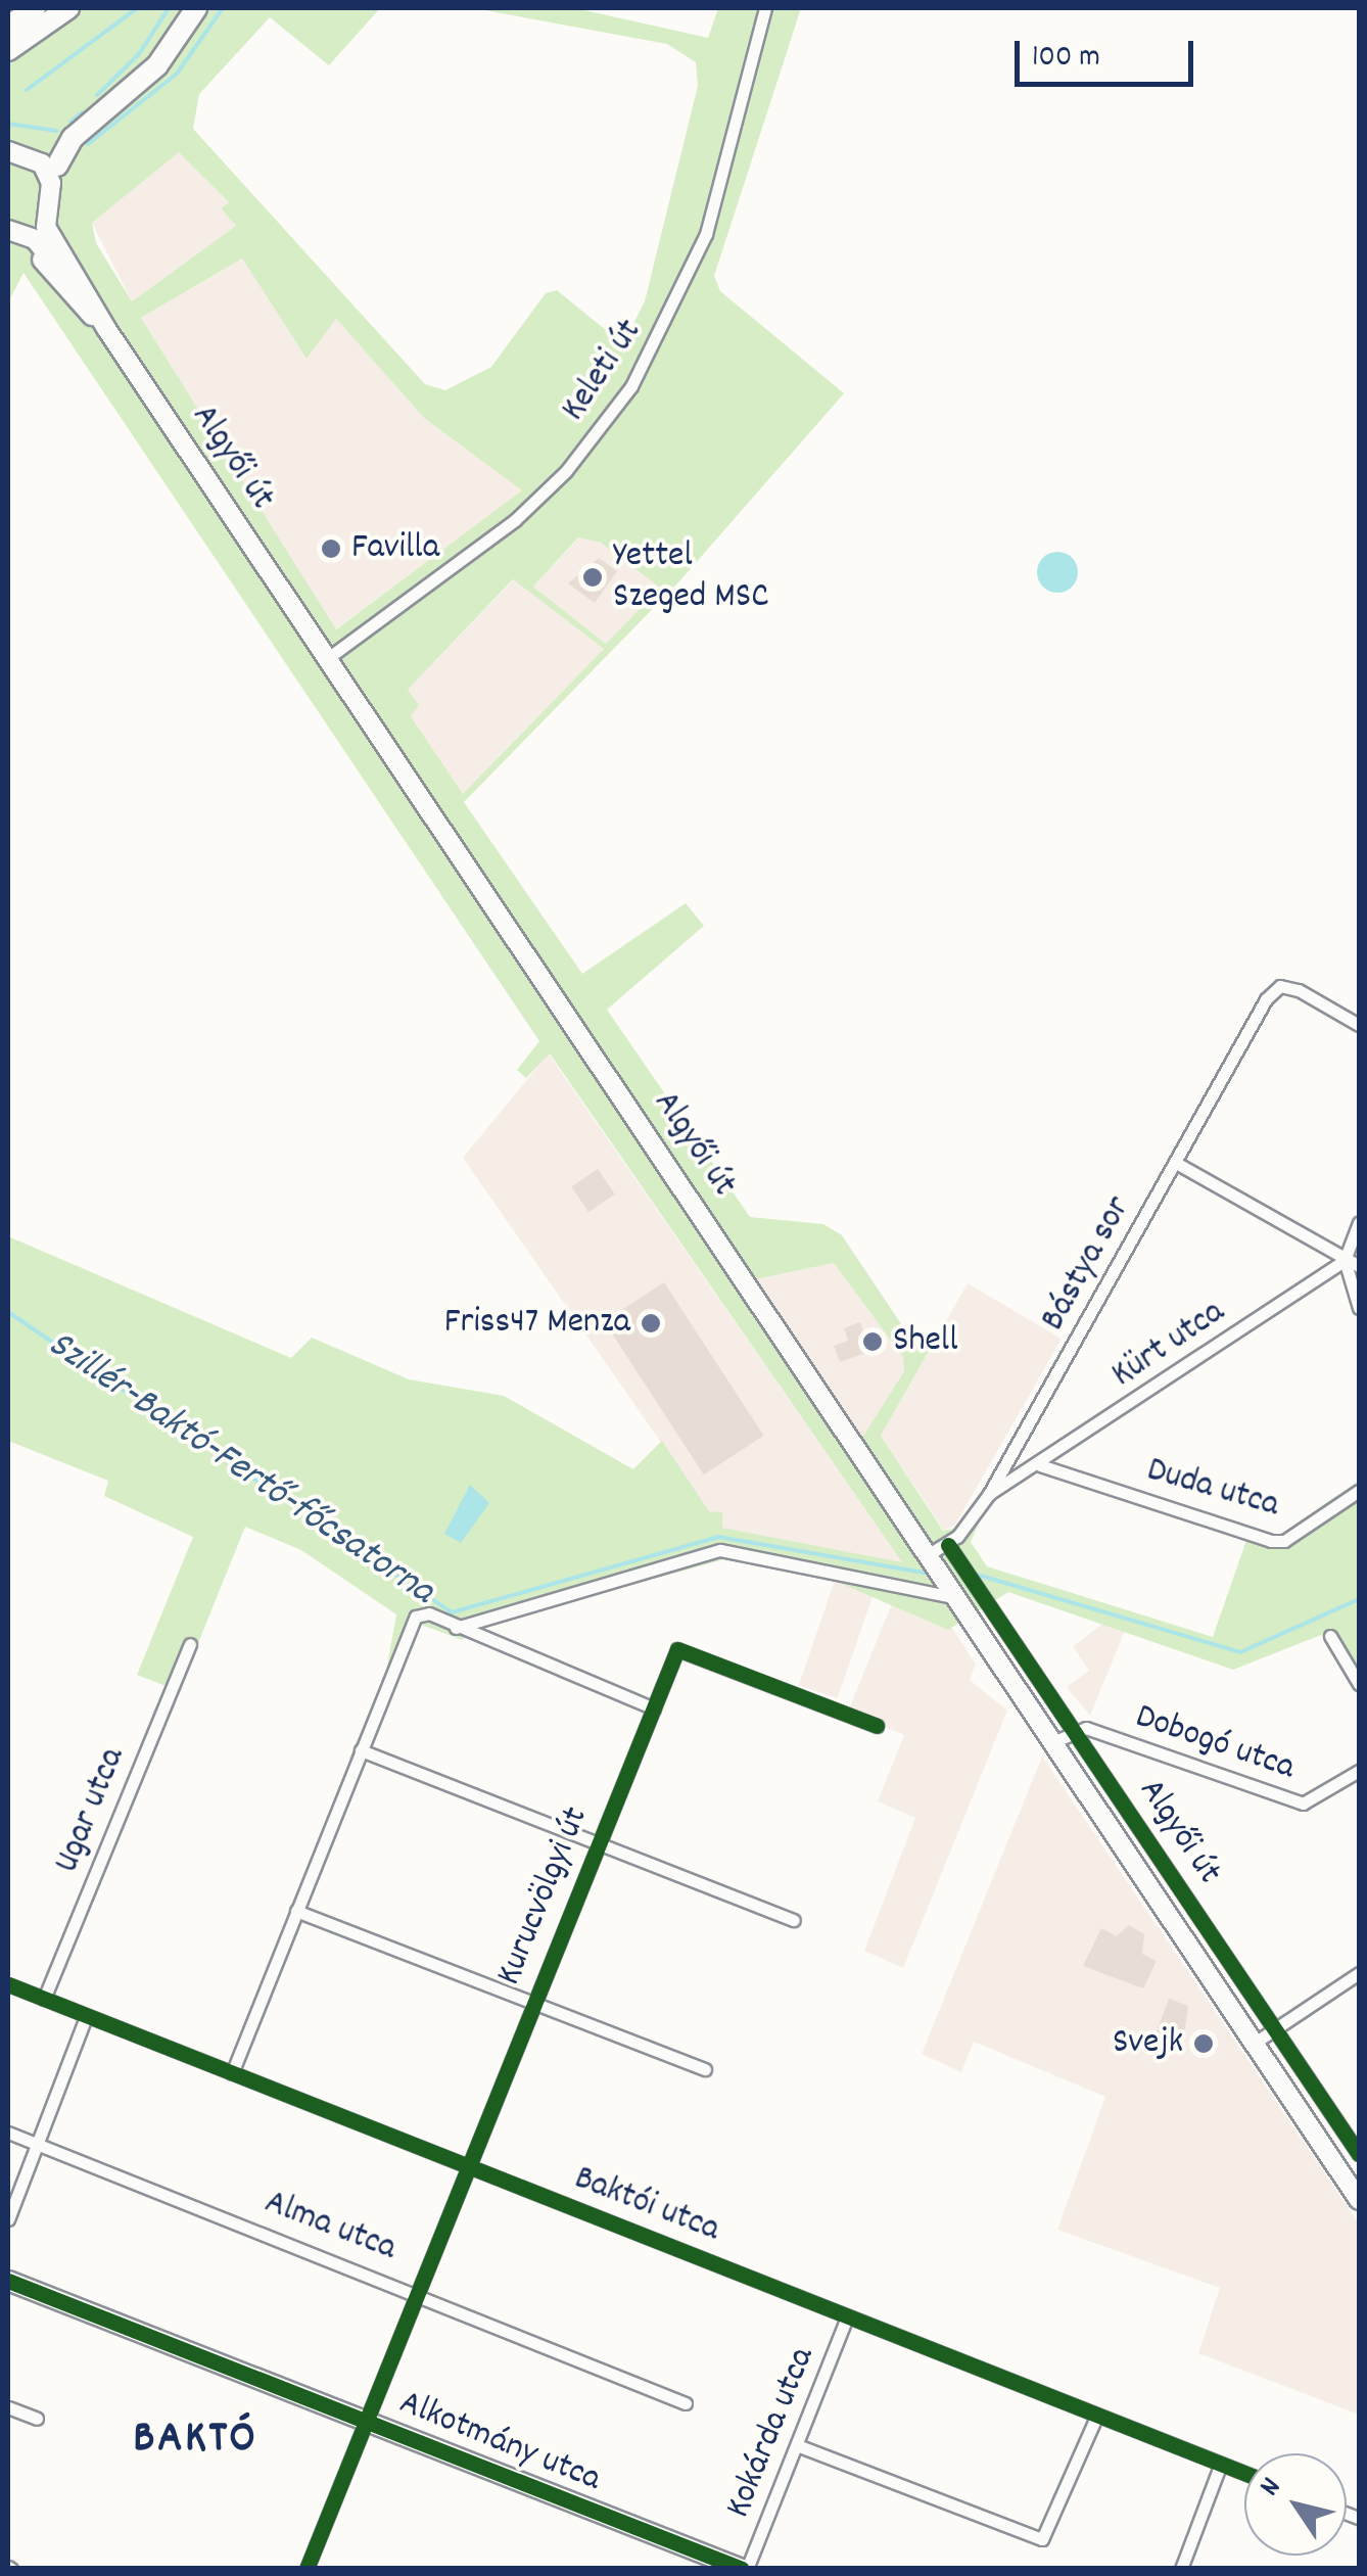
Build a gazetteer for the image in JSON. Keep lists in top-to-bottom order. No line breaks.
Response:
{"streets":{"main road":["Algyői út","Alkotmány utca"],"street":["Keleti út","Bástya sor","Kürt utca","Duda utca","Dobogó utca","Ugar utca","Kurucvölgyi út","Baktói utca","Alma utca","Kokárda utca"]},"crossings":[["Keleti út","Algyői út"],["Algyői út","Bástya sor"],["Algyői út","Dobogó utca"],["Bástya sor","Kürt utca"],["Bástya sor","Duda utca"],["Kürt utca","Duda utca"],["Ugar utca","Baktói utca"],["Kurucvölgyi út","Baktói utca"],["Kurucvölgyi út","Alma utca"],["Kurucvölgyi út","Alkotmány utca"],["Baktói utca","Kokárda utca"],["Kokárda utca","Alkotmány utca"]],"districts":["BAKTÓ"],"water":["Szillér-Baktó-Fertő-főcsatorna"],"places":["Favilla","Yettel Szeged MSC","Friss47 Menza","Shell","Svejk"],"scale_bar":"100 m","north":"top left"}
